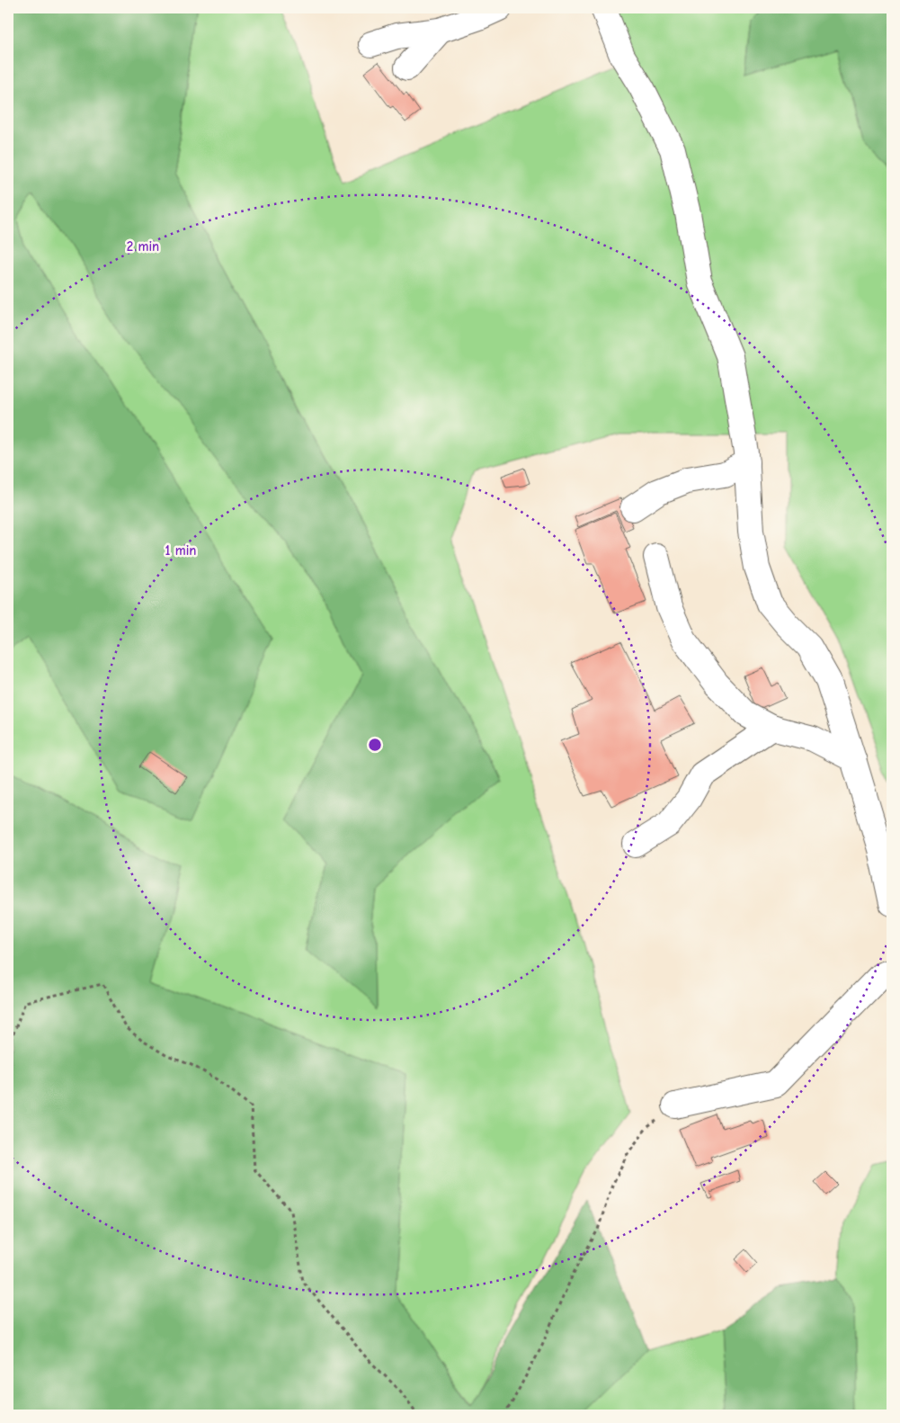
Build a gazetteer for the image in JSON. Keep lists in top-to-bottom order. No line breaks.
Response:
{"rings":["2 min","1 min"]}
